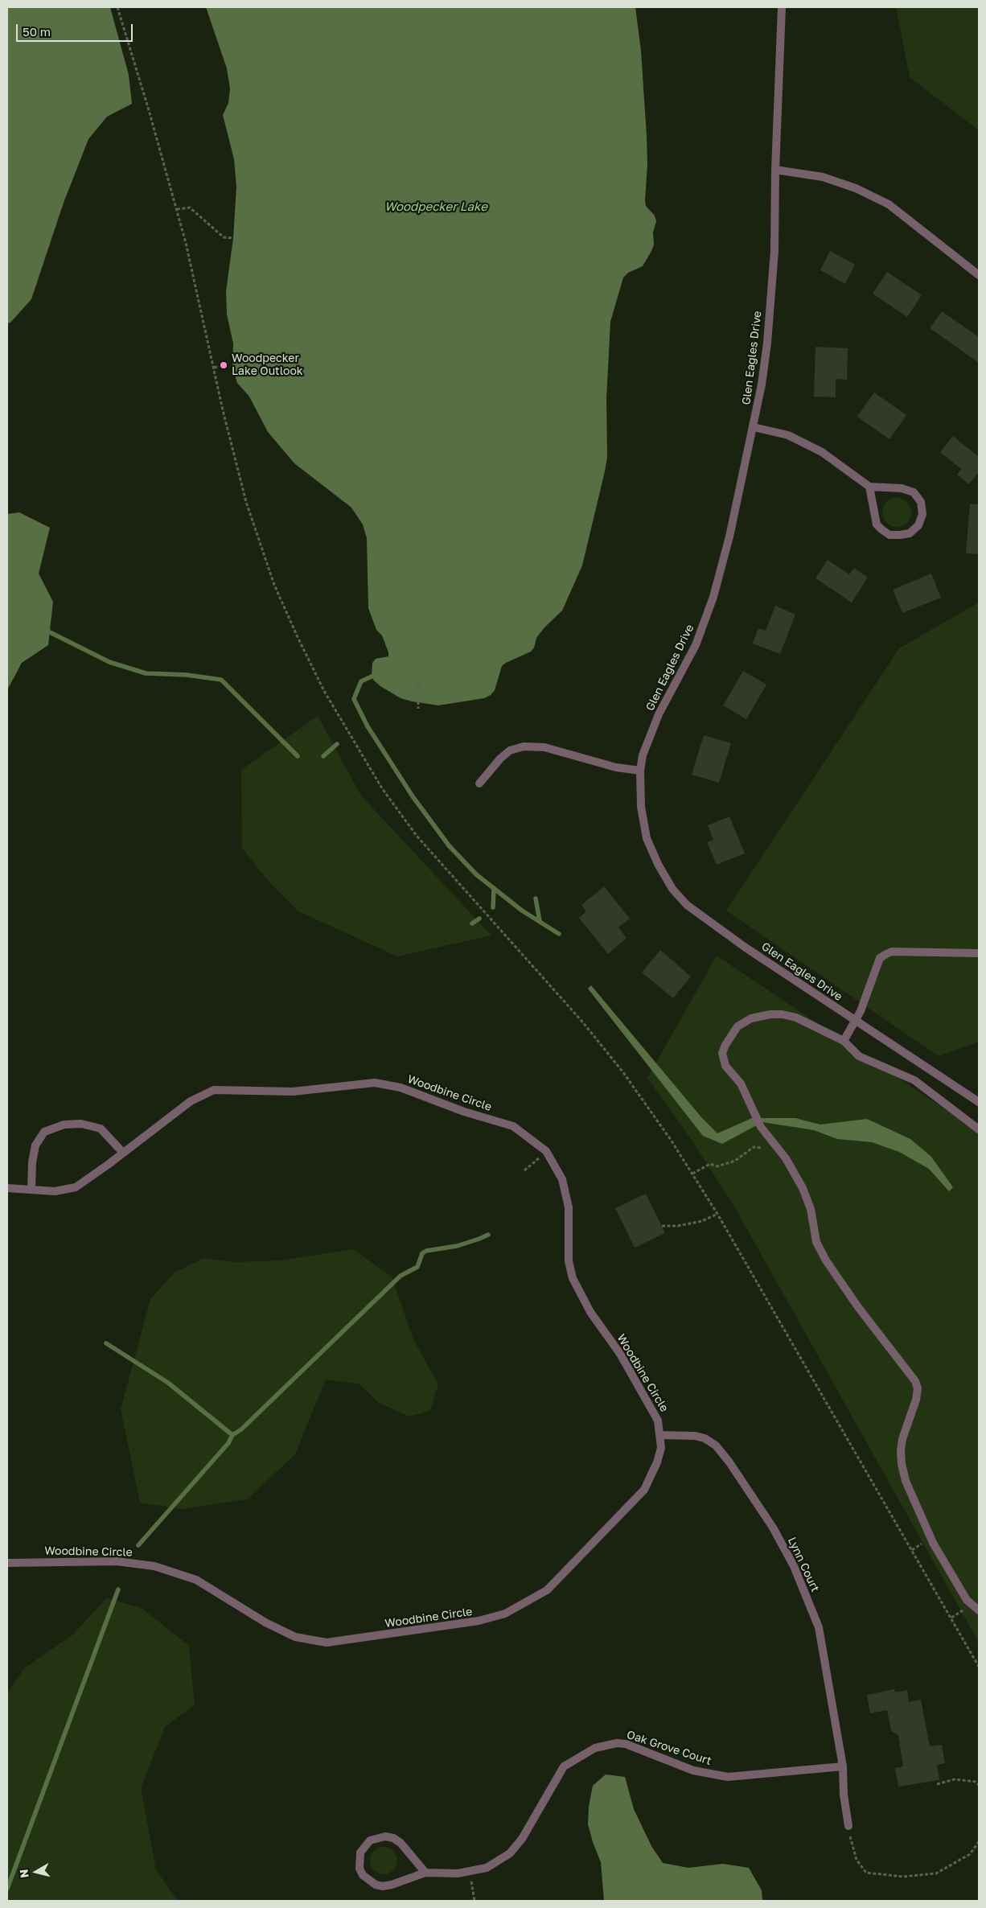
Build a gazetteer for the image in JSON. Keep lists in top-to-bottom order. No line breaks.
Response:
{"streets":{"street":["Glen Eagles Drive","Woodbine Circle","Lynn Court","Oak Grove Court"]},"crossings":[["Woodbine Circle","Lynn Court"],["Lynn Court","Oak Grove Court"]],"water":["Woodpecker Lake"],"places":["Woodpecker Lake Outlook"],"scale_bar":"50 m","north":"left"}
